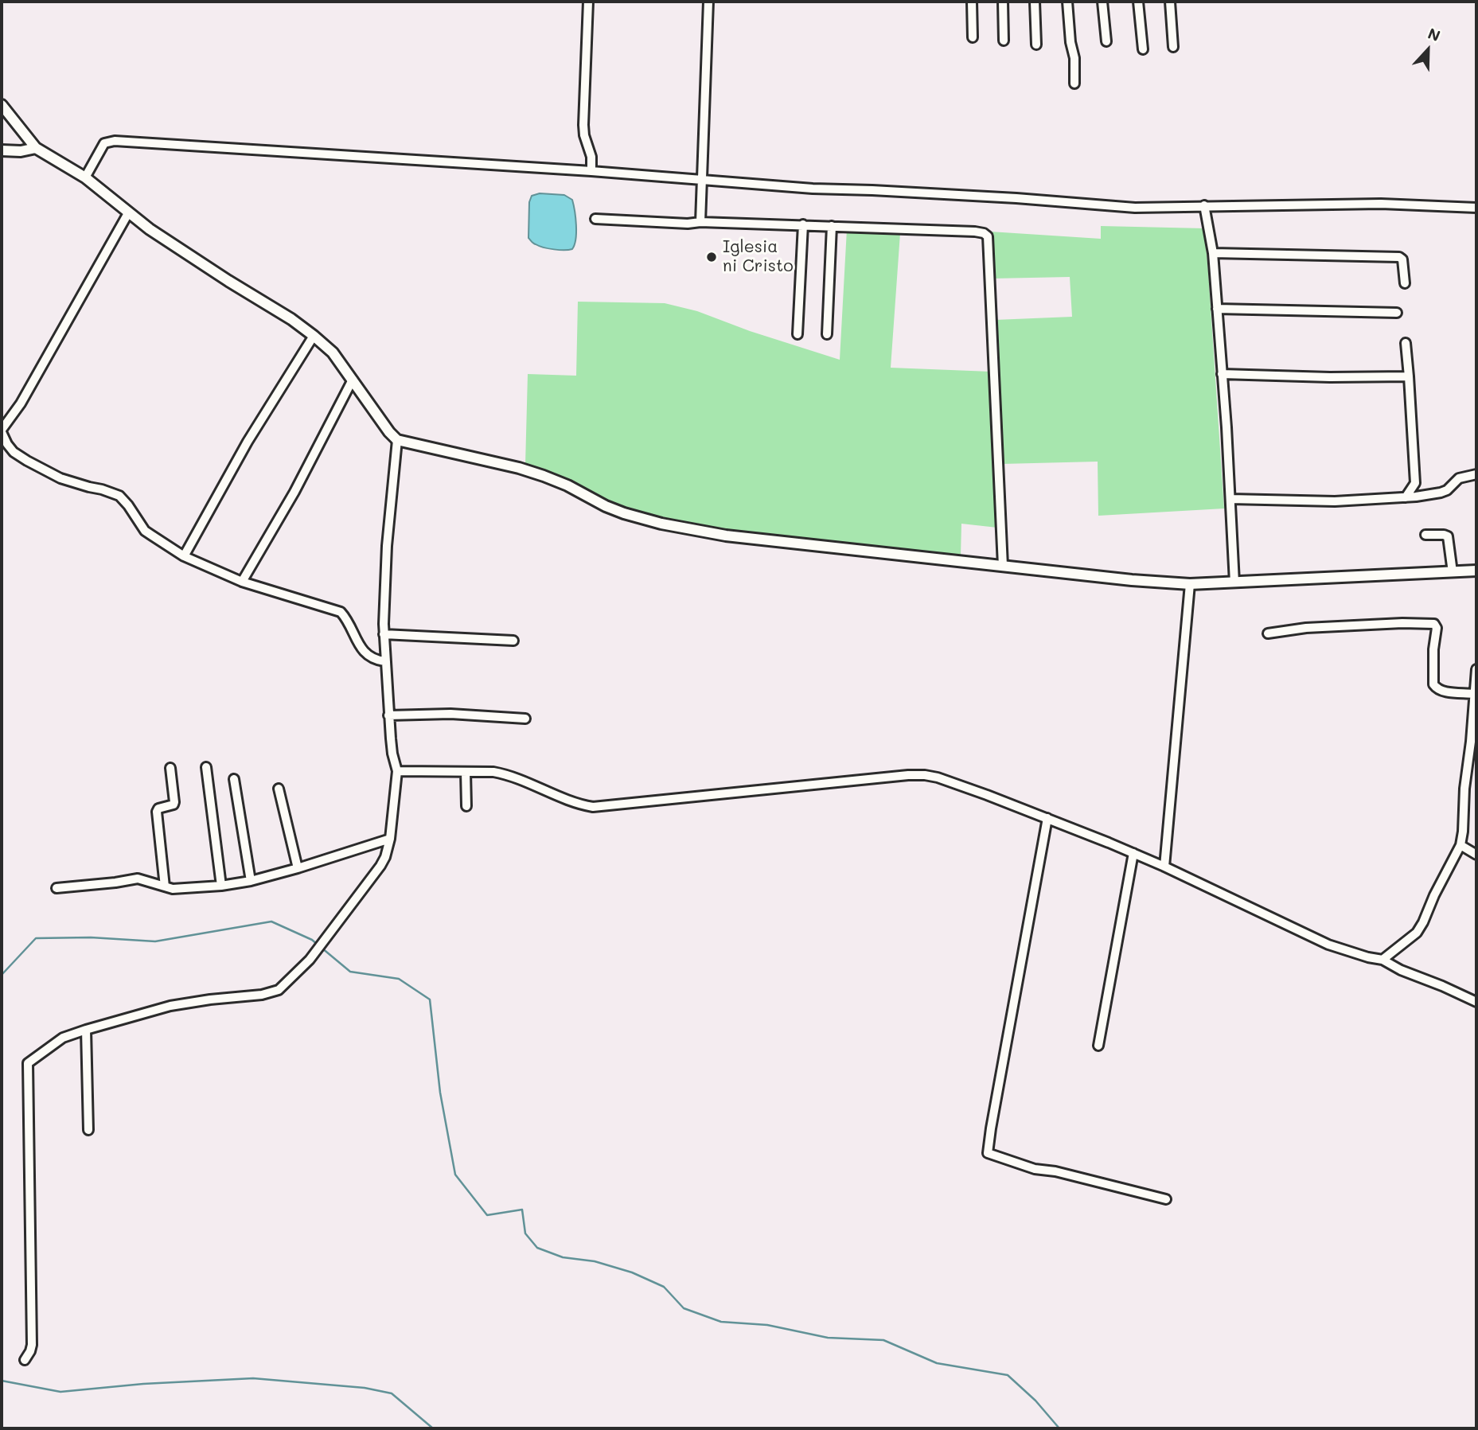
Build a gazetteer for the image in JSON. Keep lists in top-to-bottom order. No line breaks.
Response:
{"places":["Iglesia ni Cristo"],"north":"top"}
